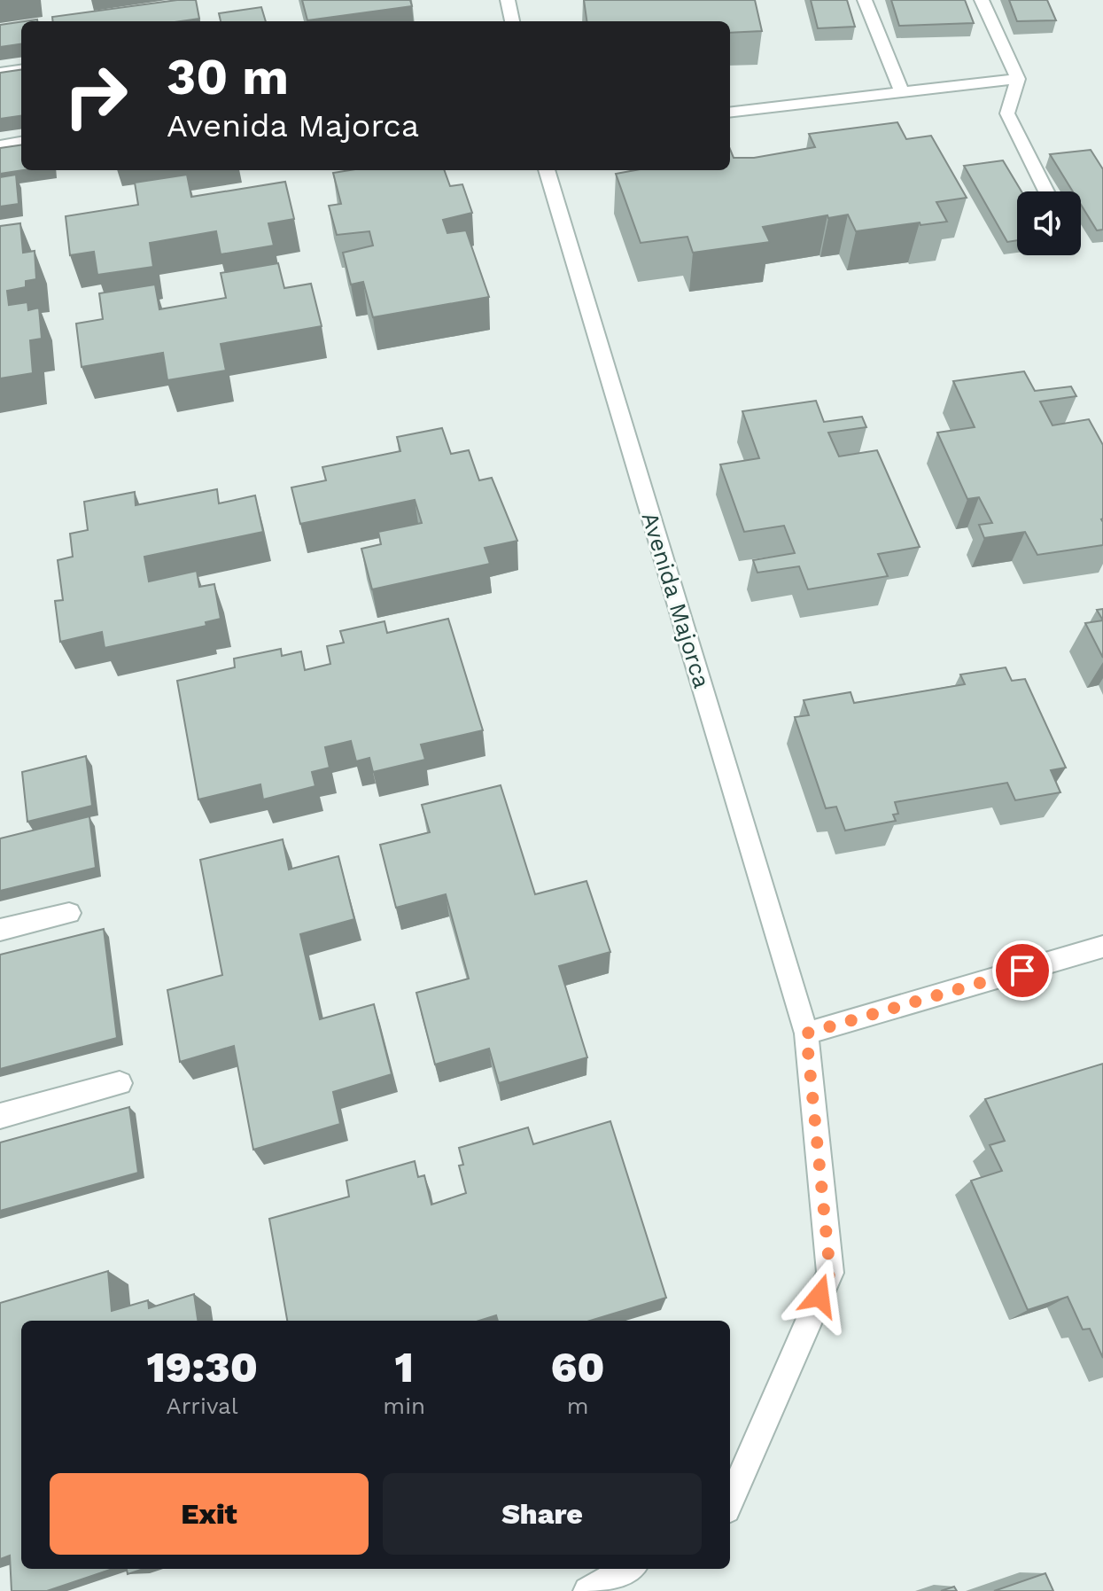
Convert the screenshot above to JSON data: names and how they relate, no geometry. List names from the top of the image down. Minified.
{"streets":{"street":["Avenida Majorca"]},"page":{"turn":["30 m","Avenida Majorca"],"eta":["19:30","Arrival","1","min","60","m"],"buttons":["Exit","Share"]}}
